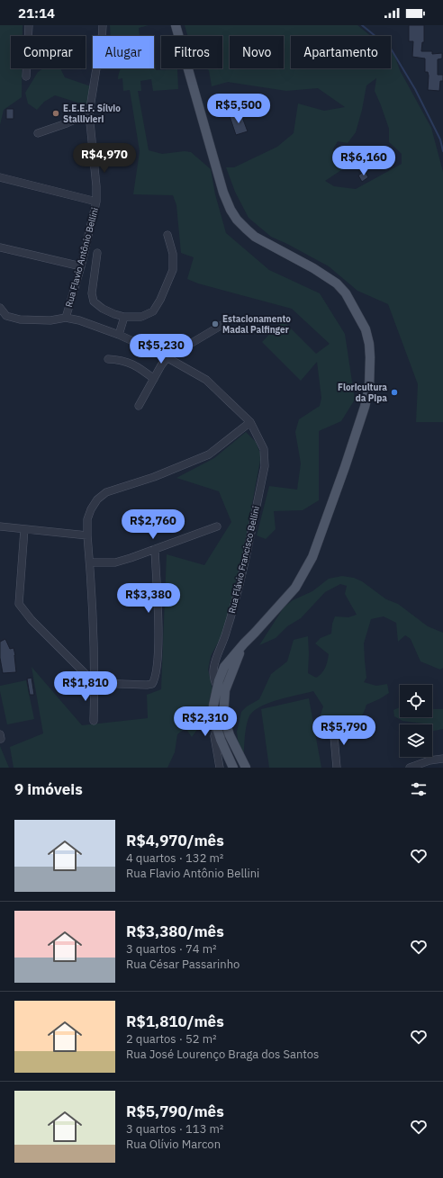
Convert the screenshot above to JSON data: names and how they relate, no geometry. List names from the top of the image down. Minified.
{"streets":{"street":["Rua Flavio Antônio Bellini","Rua Flávio Francisco Bellini"]},"places":["E.E.E.F. Sílvio Stallivieri","Estacionamento Madal Palfinger","Floricultura da Pipa"],"page":{"status":"21:14","chip":["Comprar","Alugar","Filtros","Novo","Apartamento"],"price":["R$5,500","R$4,970","R$6,160","R$5,230","R$2,760","R$3,380","R$1,810","R$2,310","R$5,790"],"heading":"9 imóveis","list":[{"name":"R$4,970/mês","note":"4 quartos · 132 m² · Rua Flavio Antônio Bellini"},{"name":"R$3,380/mês","note":"3 quartos · 74 m² · Rua César Passarinho"},{"name":"R$1,810/mês","note":"2 quartos · 52 m² · Rua José Lourenço Braga dos Santos"},{"name":"R$5,790/mês","note":"3 quartos · 113 m² · Rua Olívio Marcon"}]}}
